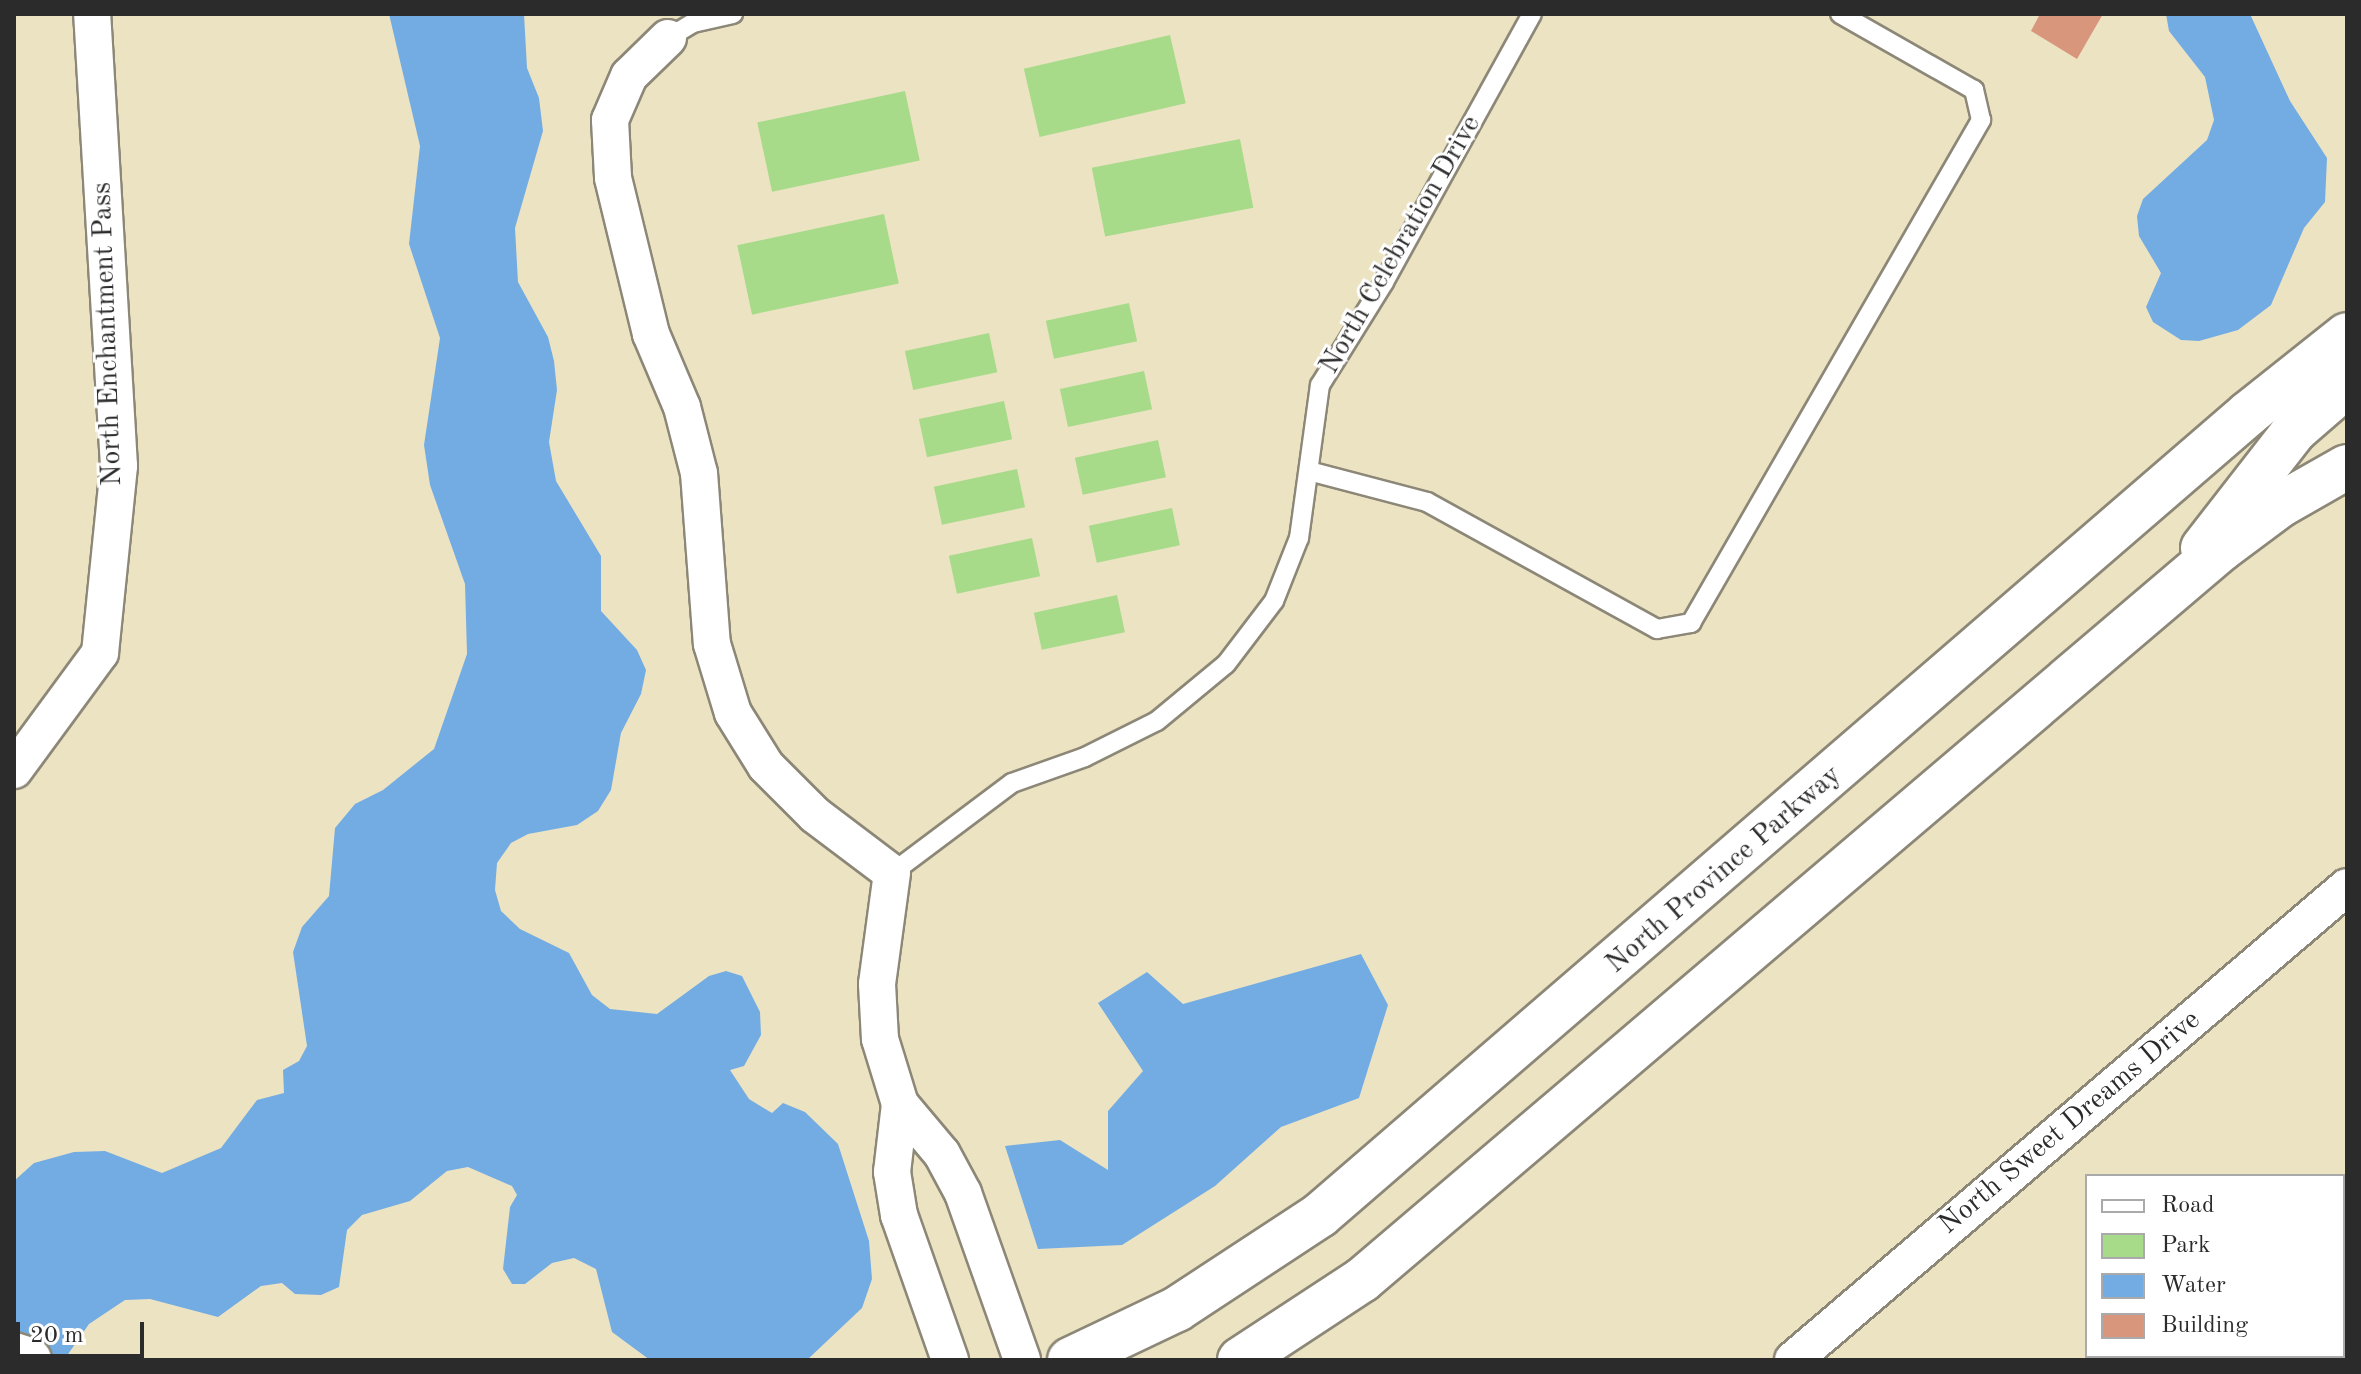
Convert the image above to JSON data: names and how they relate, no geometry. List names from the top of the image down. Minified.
{"streets":{"street":["North Enchantment Pass","North Province Parkway","North Sweet Dreams Drive"],"lane":["North Celebration Drive"]},"legend":["Road","Park","Water","Building"],"scale_bar":"20 m"}
